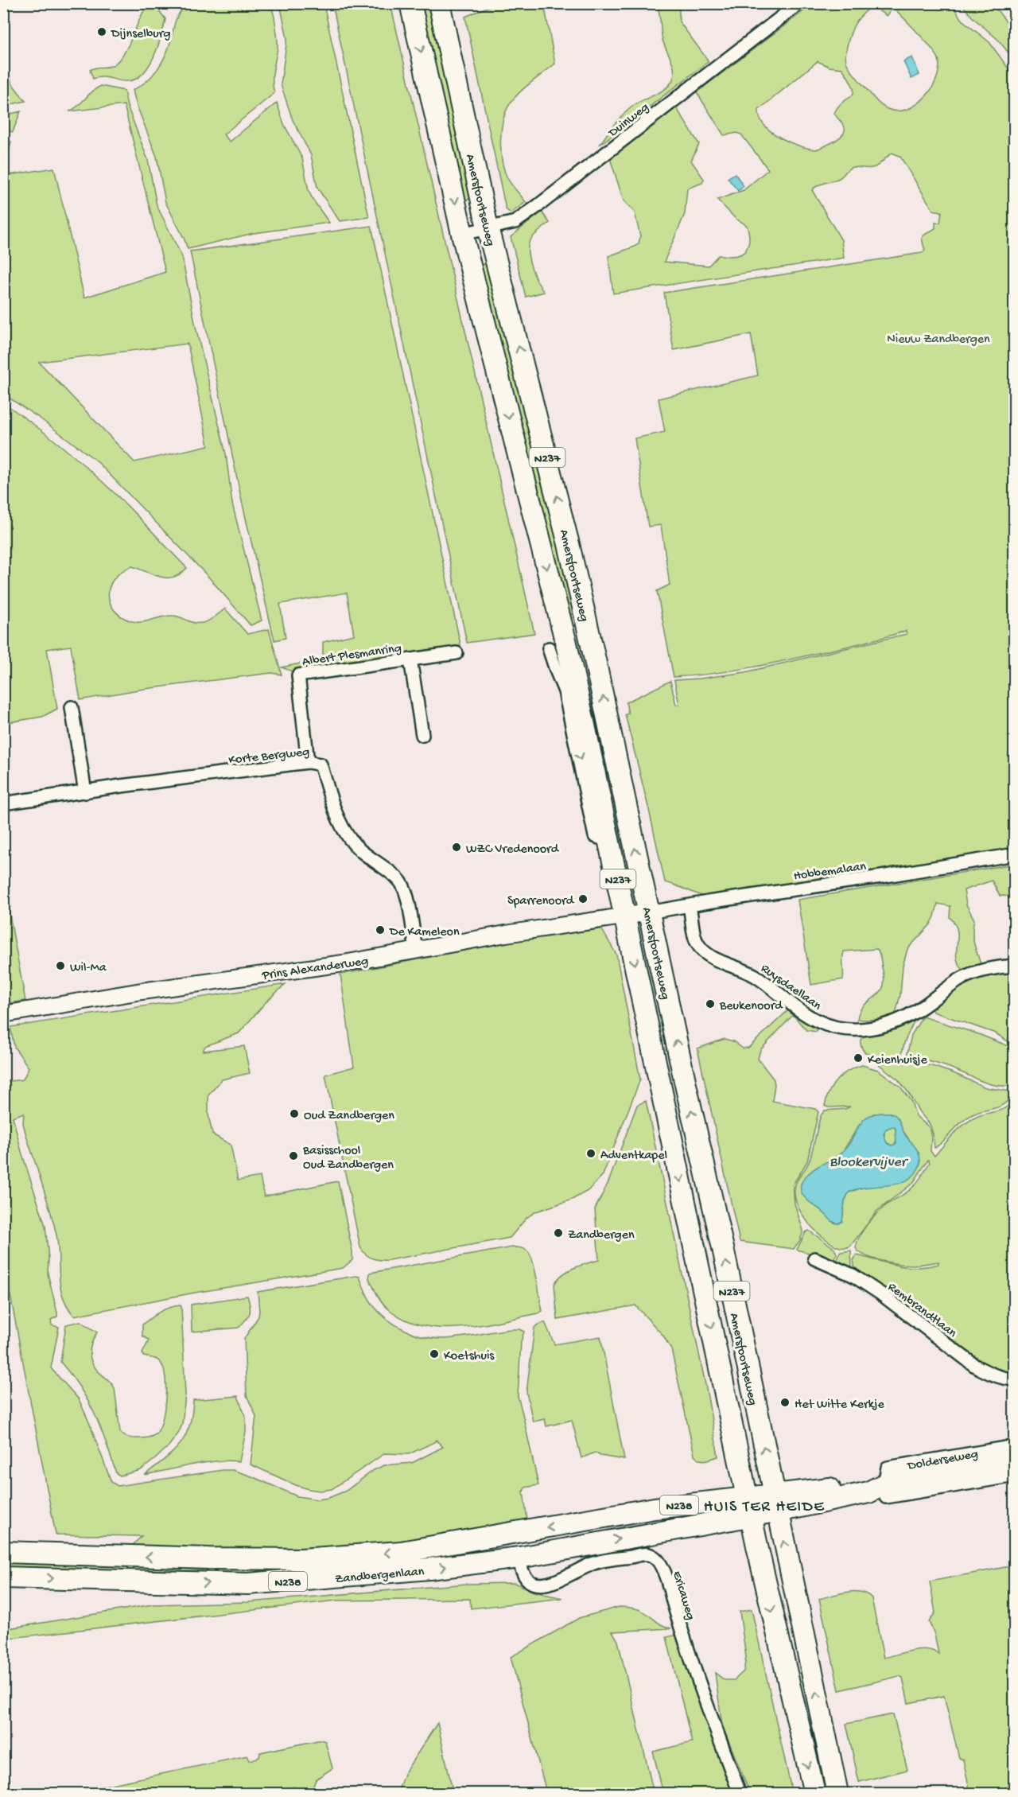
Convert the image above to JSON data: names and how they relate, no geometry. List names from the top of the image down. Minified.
{"streets":{"main road":["Amersfoortseweg","N237","Dolderseweg","N238","Zandbergenlaan"],"street":["Duinweg","Albert Plesmanring","Korte Bergweg","Hobbemalaan","Prins Alexanderweg","Ruysdaellaan","Rembrandtlaan","Ericaweg"]},"crossings":[["Duinweg","Amersfoortseweg"],["Amersfoortseweg","Hobbemalaan"],["Amersfoortseweg","Prins Alexanderweg"],["Amersfoortseweg","Dolderseweg"],["Amersfoortseweg","N238"],["Amersfoortseweg","Zandbergenlaan"],["Albert Plesmanring","Korte Bergweg"],["Korte Bergweg","Prins Alexanderweg"],["Hobbemalaan","Prins Alexanderweg"],["Hobbemalaan","Ruysdaellaan"],["Dolderseweg","N238"],["N238","Zandbergenlaan"],["Zandbergenlaan","Ericaweg"]],"districts":["HUIS TER HEIDE"],"water":["Blookervijver"],"parks":["Nieuw Zandbergen"],"places":["Dijnselburg","WZC Vredenoord","Sparrenoord","De Kameleon","Wil-Ma","Beukenoord","Keienhuisje","Oud Zandbergen","Adventkapel","Basisschool Oud Zandbergen","Zandbergen","Koetshuis","Het Witte Kerkje"]}
